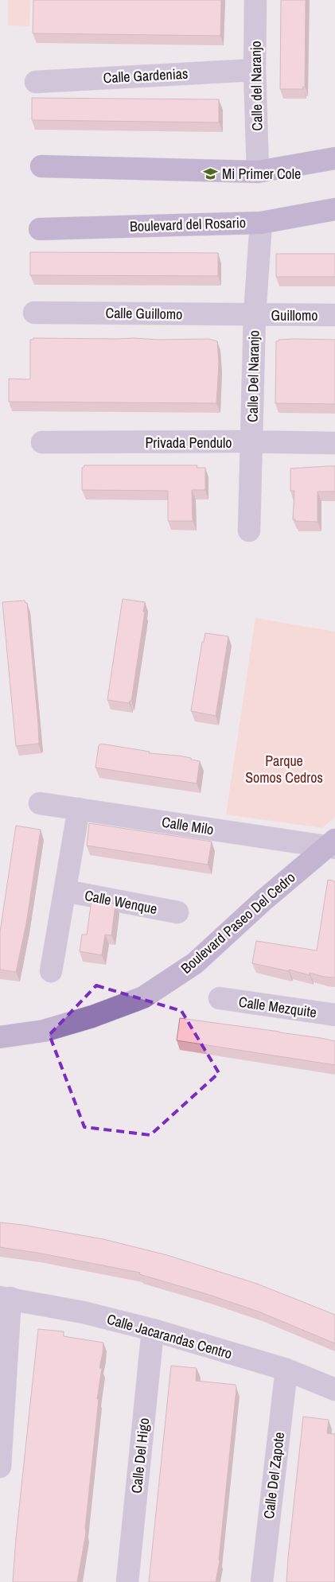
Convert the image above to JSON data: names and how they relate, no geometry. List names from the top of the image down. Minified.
{"streets":{"street":["Calle Gardenias","Calle del Naranjo","Boulevard del Rosario","Calle Guillomo","Guillomo","Calle Del Naranjo","Privada Pendulo","Calle Milo","Calle Wenque","Boulevard Paseo Del Cedro","Calle Mezquite","Calle Jacarandas Centro","Calle Del Higo","Calle Del Zapote"]},"crossings":[["Calle Gardenias","Calle del Naranjo"],["Boulevard del Rosario","Calle Del Naranjo"],["Calle Guillomo","Guillomo"],["Calle Guillomo","Calle Del Naranjo"],["Guillomo","Calle Del Naranjo"],["Calle Del Naranjo","Privada Pendulo"],["Calle Milo","Calle Wenque"],["Calle Milo","Boulevard Paseo Del Cedro"],["Calle Jacarandas Centro","Calle Del Higo"],["Calle Jacarandas Centro","Calle Del Zapote"]],"parks":["Parque Somos Cedros"],"places":{"school or university":["Mi Primer Cole"]}}
